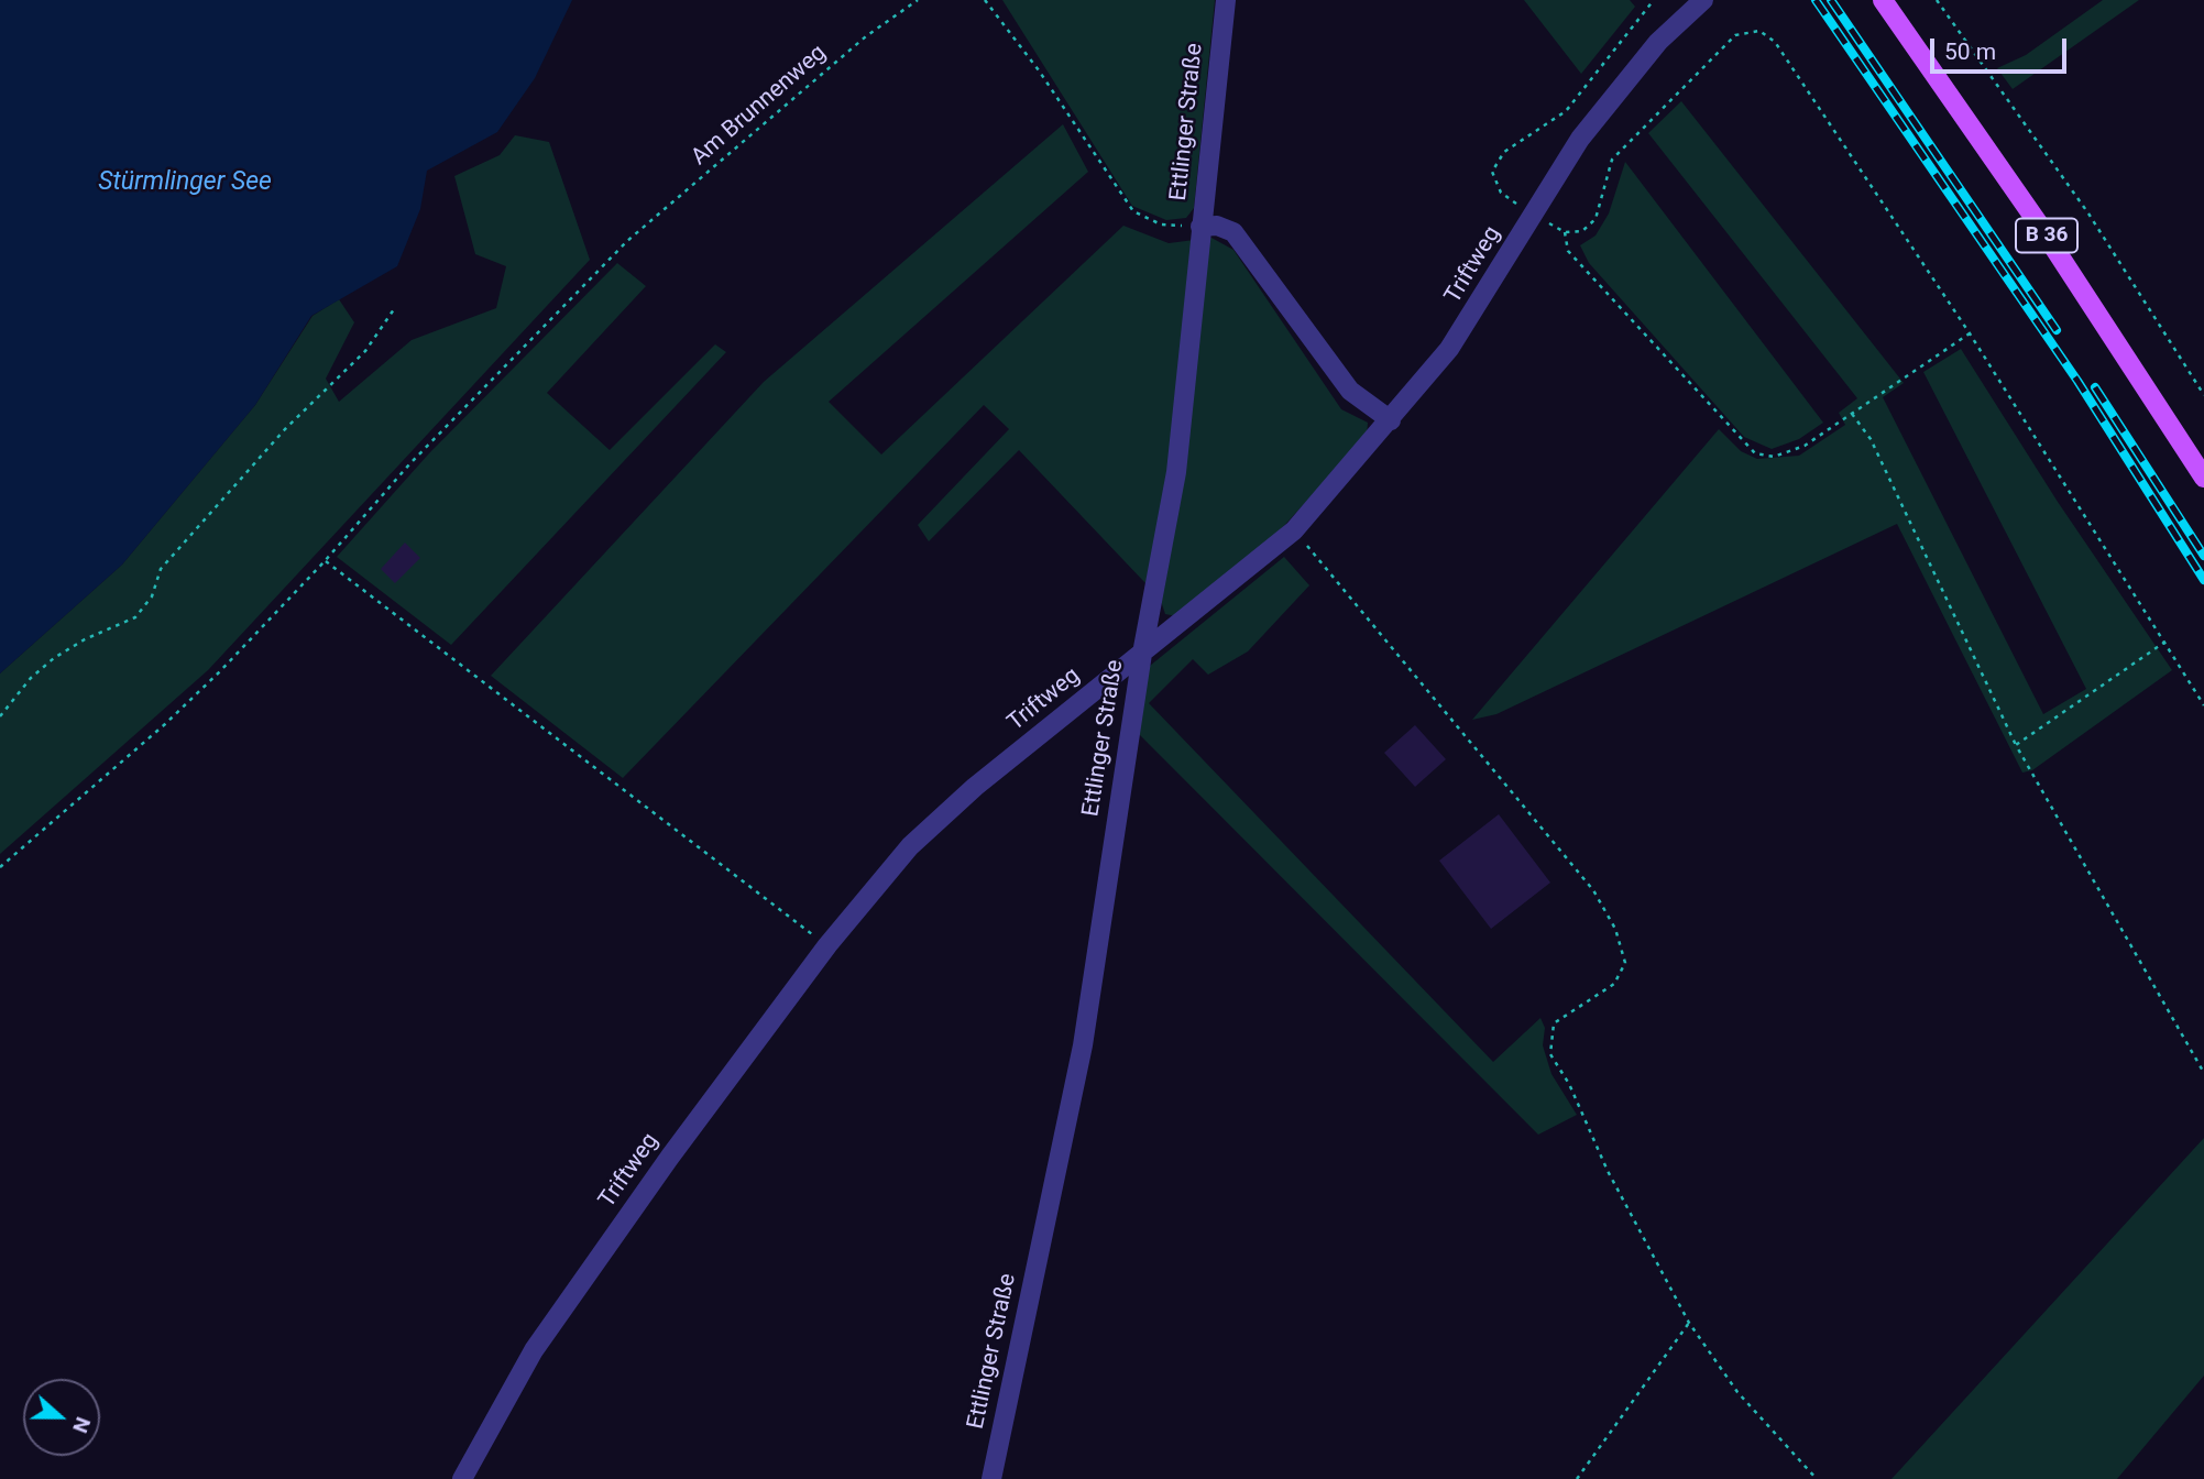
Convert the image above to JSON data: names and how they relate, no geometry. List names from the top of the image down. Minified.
{"streets":{"main road":["B 36"],"street":["Ettlinger Straße","Triftweg"],"path":["Am Brunnenweg"]},"crossings":[["Ettlinger Straße","Triftweg"]],"water":["Stürmlinger See"],"scale_bar":"50 m","north":"right"}
